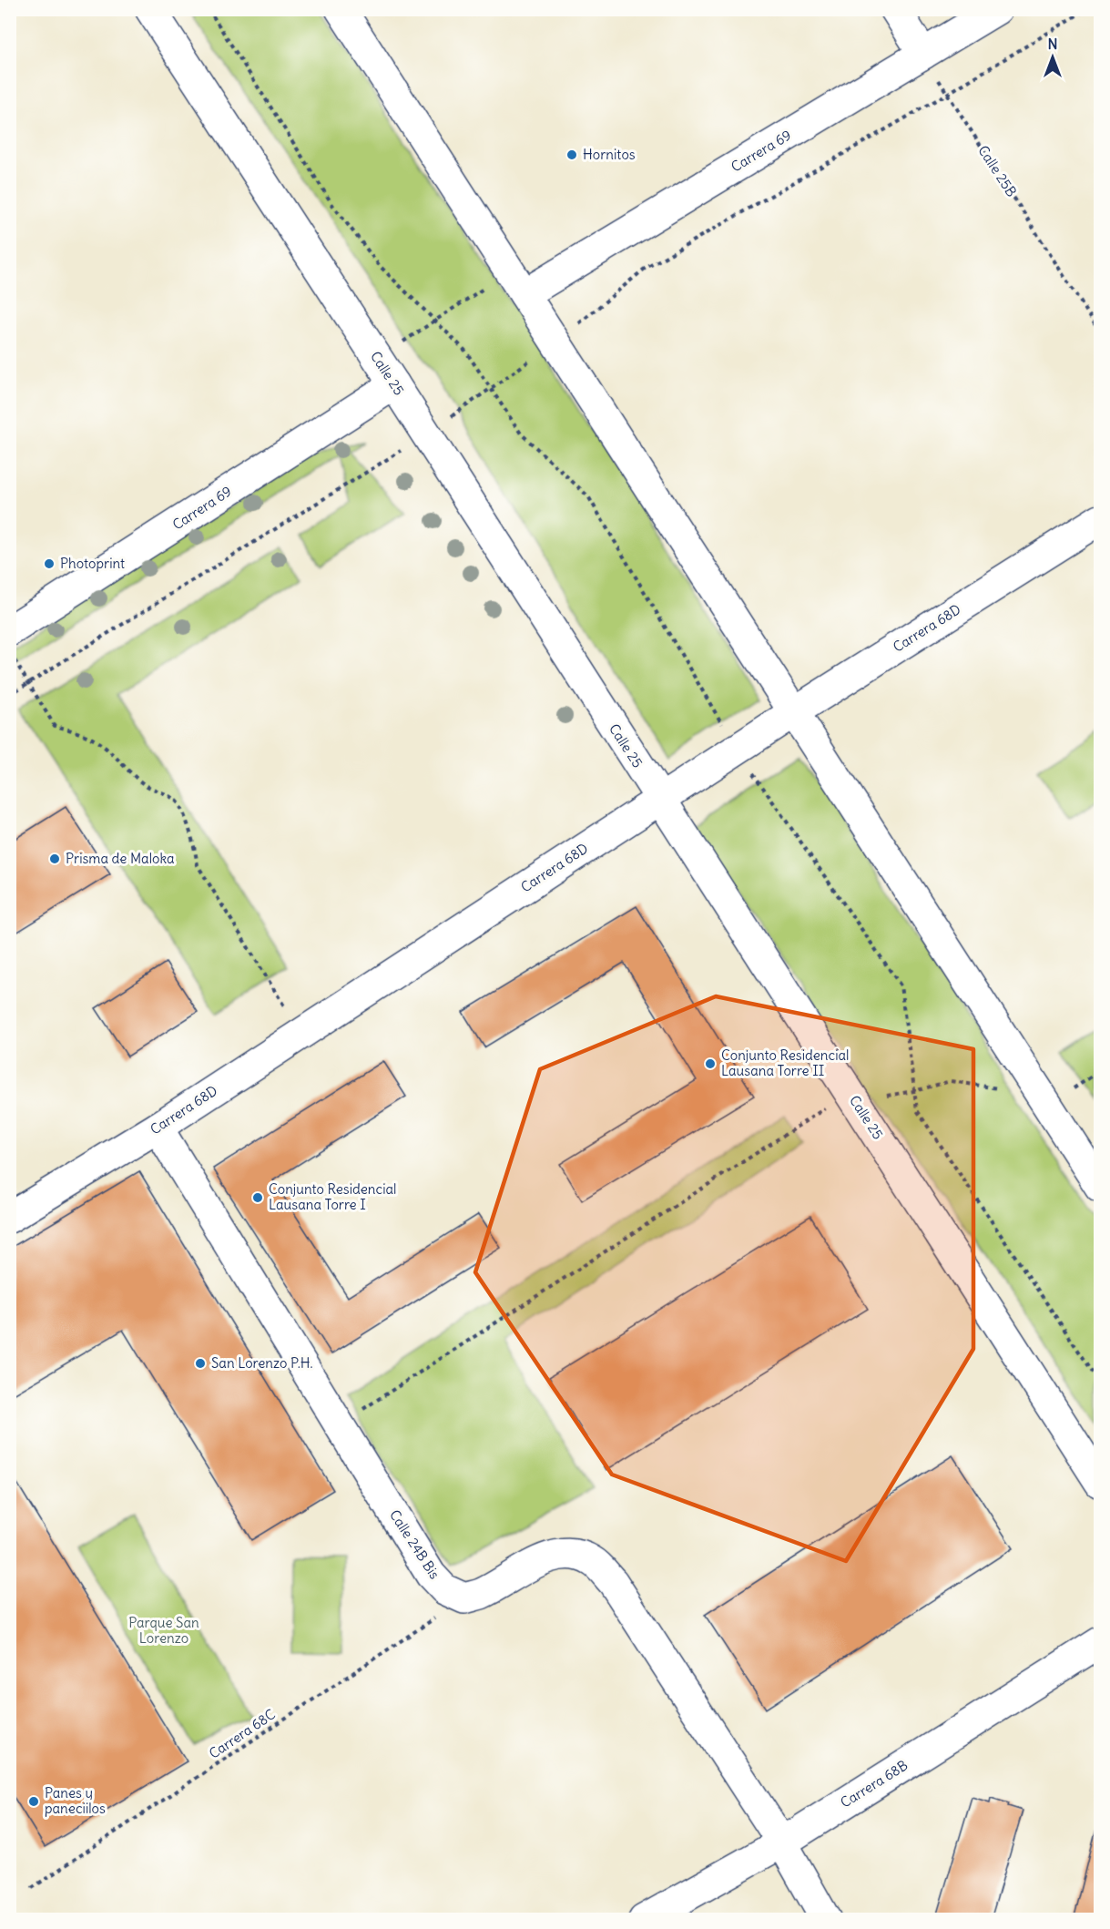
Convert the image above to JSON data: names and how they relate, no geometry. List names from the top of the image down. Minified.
{"streets":{"street":["Carrera 69","Calle 25","Carrera 68D","Calle 24B Bis","Carrera 68B"],"path":["Calle 25B","Carrera 68C"]},"crossings":[["Carrera 69","Calle 25B"],["Carrera 69","Calle 25"],["Calle 25","Carrera 68D"],["Carrera 68D","Calle 24B Bis"],["Calle 24B Bis","Carrera 68C"]],"parks":["Parque San Lorenzo"],"places":["Hornitos","Photoprint","Prisma de Maloka","Conjunto Residencial Lausana Torre II","Conjunto Residencial Lausana Torre I","San Lorenzo P.H.","Panes y paneciilos"],"north":"top"}
